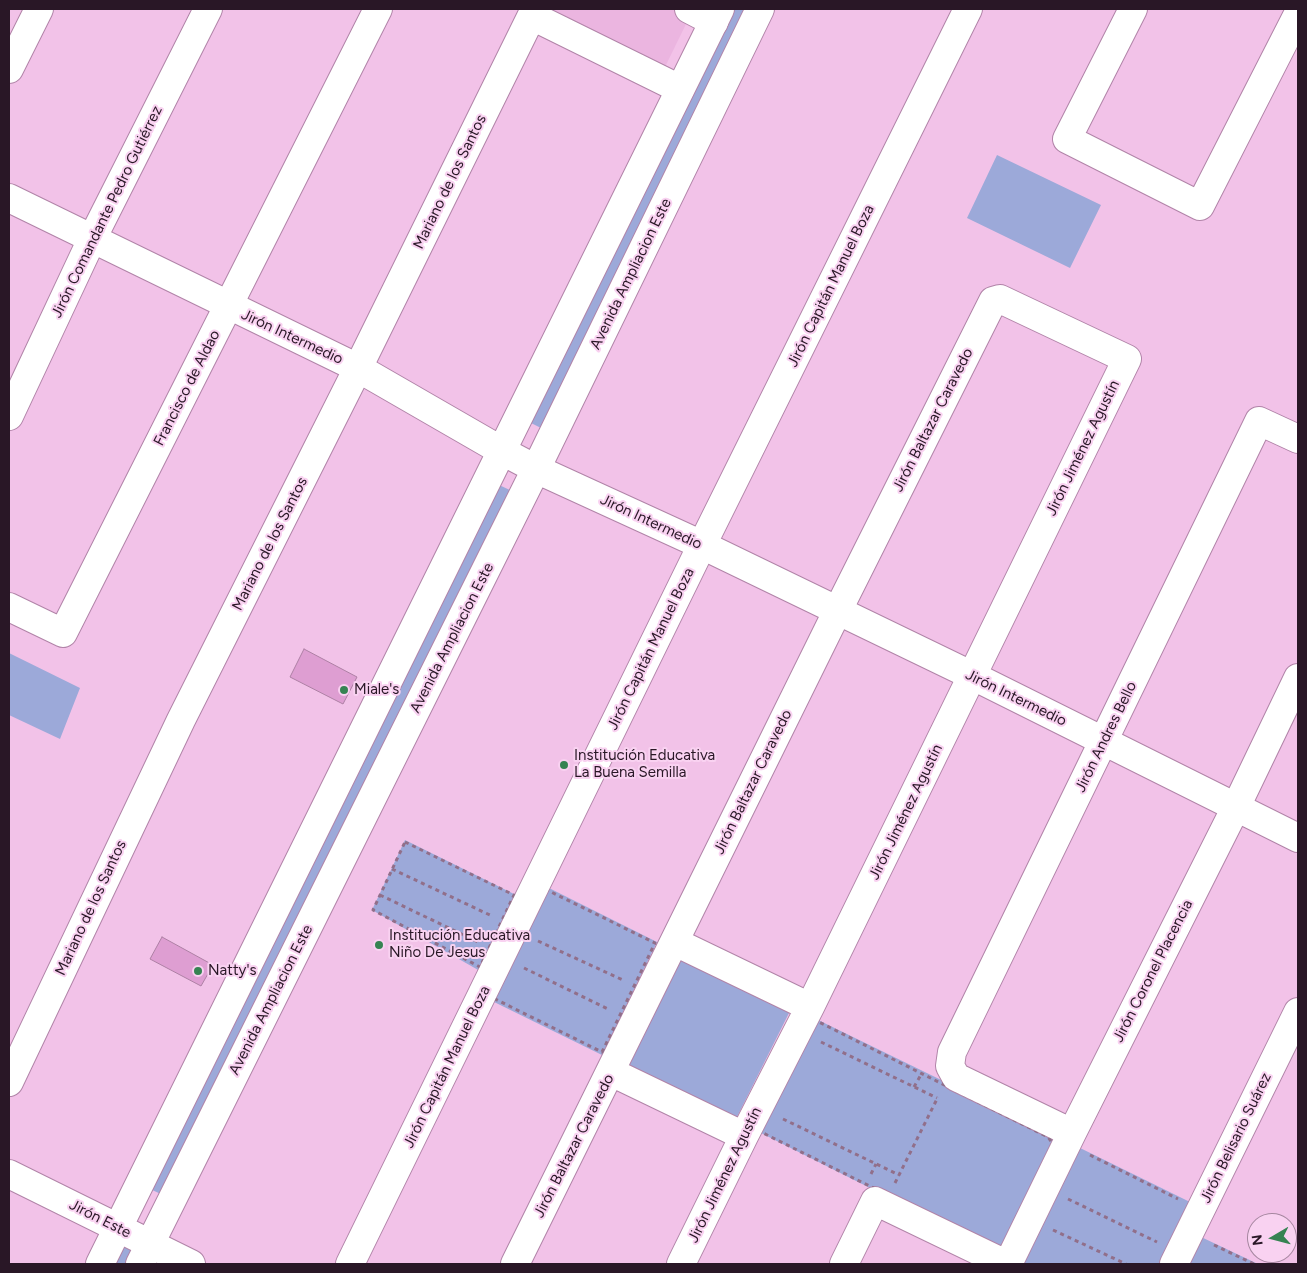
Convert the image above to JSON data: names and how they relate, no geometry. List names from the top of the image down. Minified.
{"streets":{"street":["Mariano de los Santos","Jirón Comandante Pedro Gutiérrez","Avenida Ampliacion Este","Jirón Capitán Manuel Boza","Jirón Intermedio","Francisco de Aldao","Jirón Baltazar Caravedo","Jirón Jiménez Agustín","Jirón Andres Bello","Jirón Coronel Placencia","Jirón Belisario Suárez","Jirón Este"]},"crossings":[["Mariano de los Santos","Jirón Intermedio"],["Jirón Comandante Pedro Gutiérrez","Jirón Intermedio"],["Avenida Ampliacion Este","Jirón Intermedio"],["Avenida Ampliacion Este","Jirón Este"],["Jirón Capitán Manuel Boza","Jirón Intermedio"],["Jirón Intermedio","Francisco de Aldao"],["Jirón Intermedio","Jirón Baltazar Caravedo"],["Jirón Intermedio","Jirón Jiménez Agustín"],["Jirón Intermedio","Jirón Andres Bello"],["Jirón Intermedio","Jirón Coronel Placencia"],["Jirón Baltazar Caravedo","Jirón Jiménez Agustín"],["Jirón Andres Bello","Jirón Coronel Placencia"]],"places":["Miale's","Institución Educativa La Buena Semilla","Institución Educativa Niño De Jesus","Natty's"],"north":"left"}
